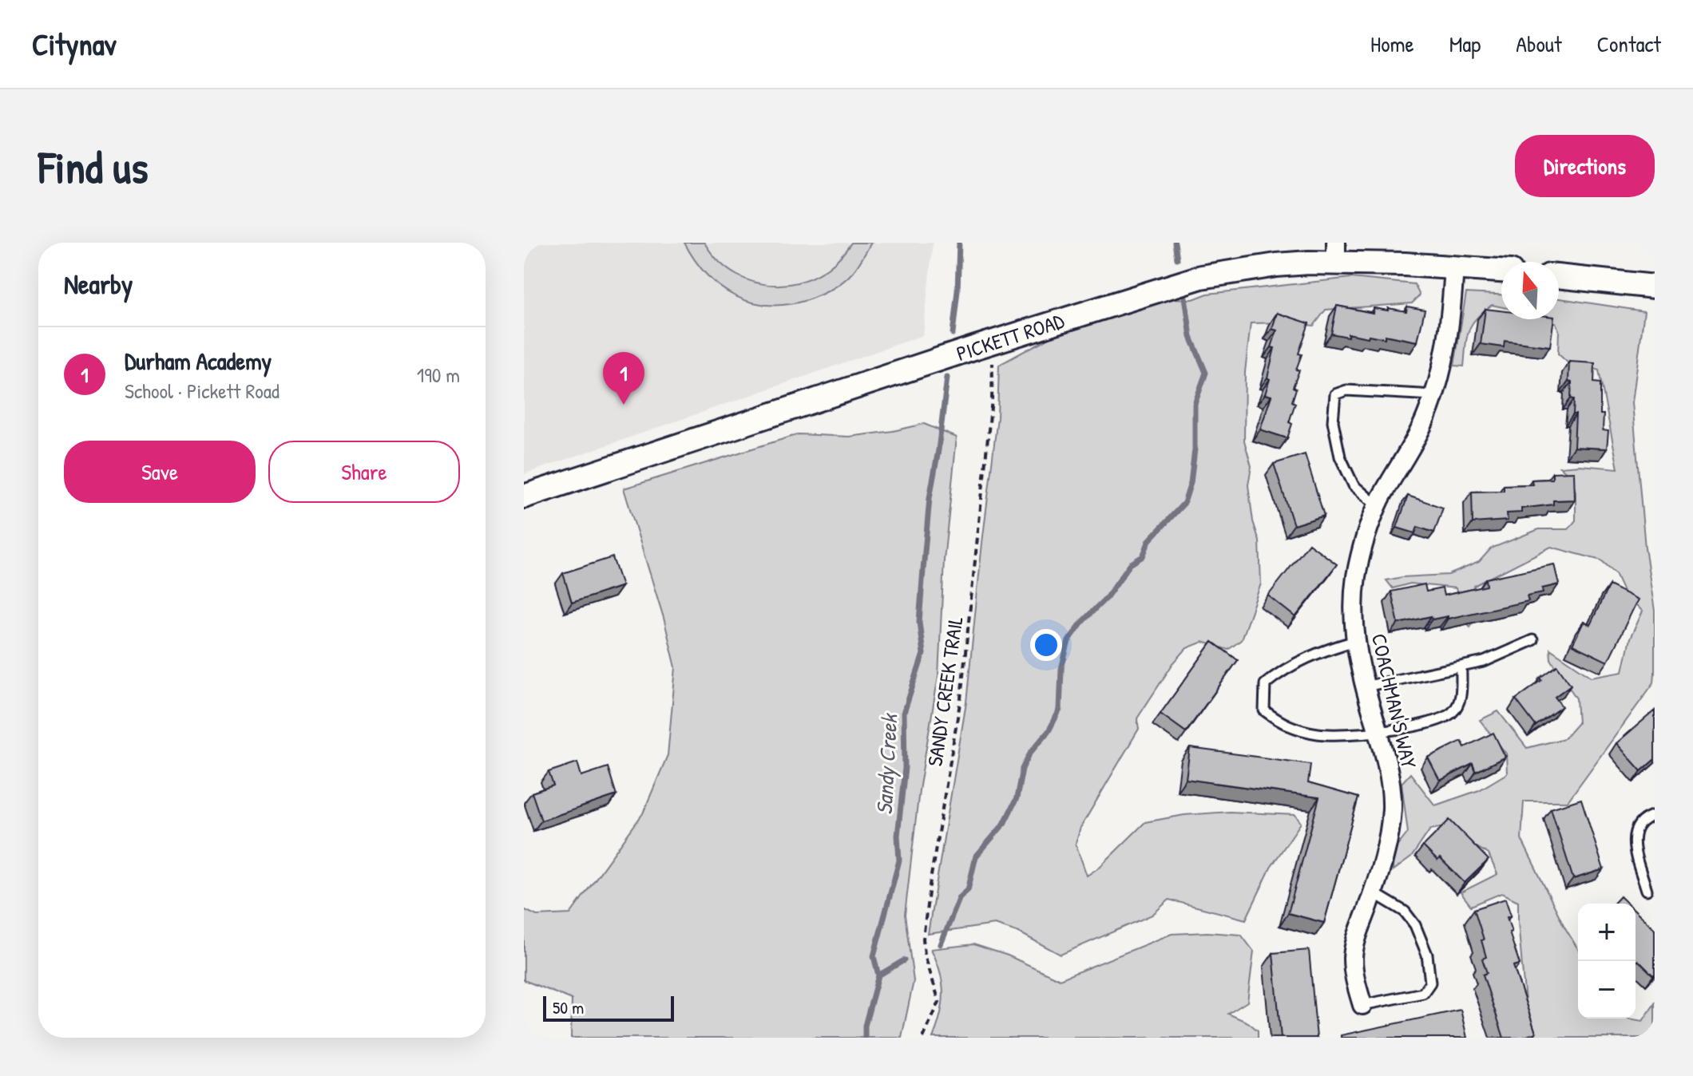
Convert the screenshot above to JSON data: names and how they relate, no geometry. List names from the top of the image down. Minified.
{"streets":{"street":["PICKETT ROAD","COACHMAN'S WAY"],"path":["SANDY CREEK TRAIL"]},"crossings":[["PICKETT ROAD","SANDY CREEK TRAIL"],["PICKETT ROAD","COACHMAN'S WAY"]],"water":["Sandy Creek"],"scale_bar":"50 m","north":"top","page":{"header":"Citynav","nav":["Home","Map","About","Contact"],"buttons":["Directions",["Save","Share"]],"title":"Find us","heading":"Nearby","list":[{"mark":"1","name":"Durham Academy","note":"School · Pickett Road","value":"190 m"}],"pins":"1","map_buttons":["+","−"],"scale":"50 m"}}
